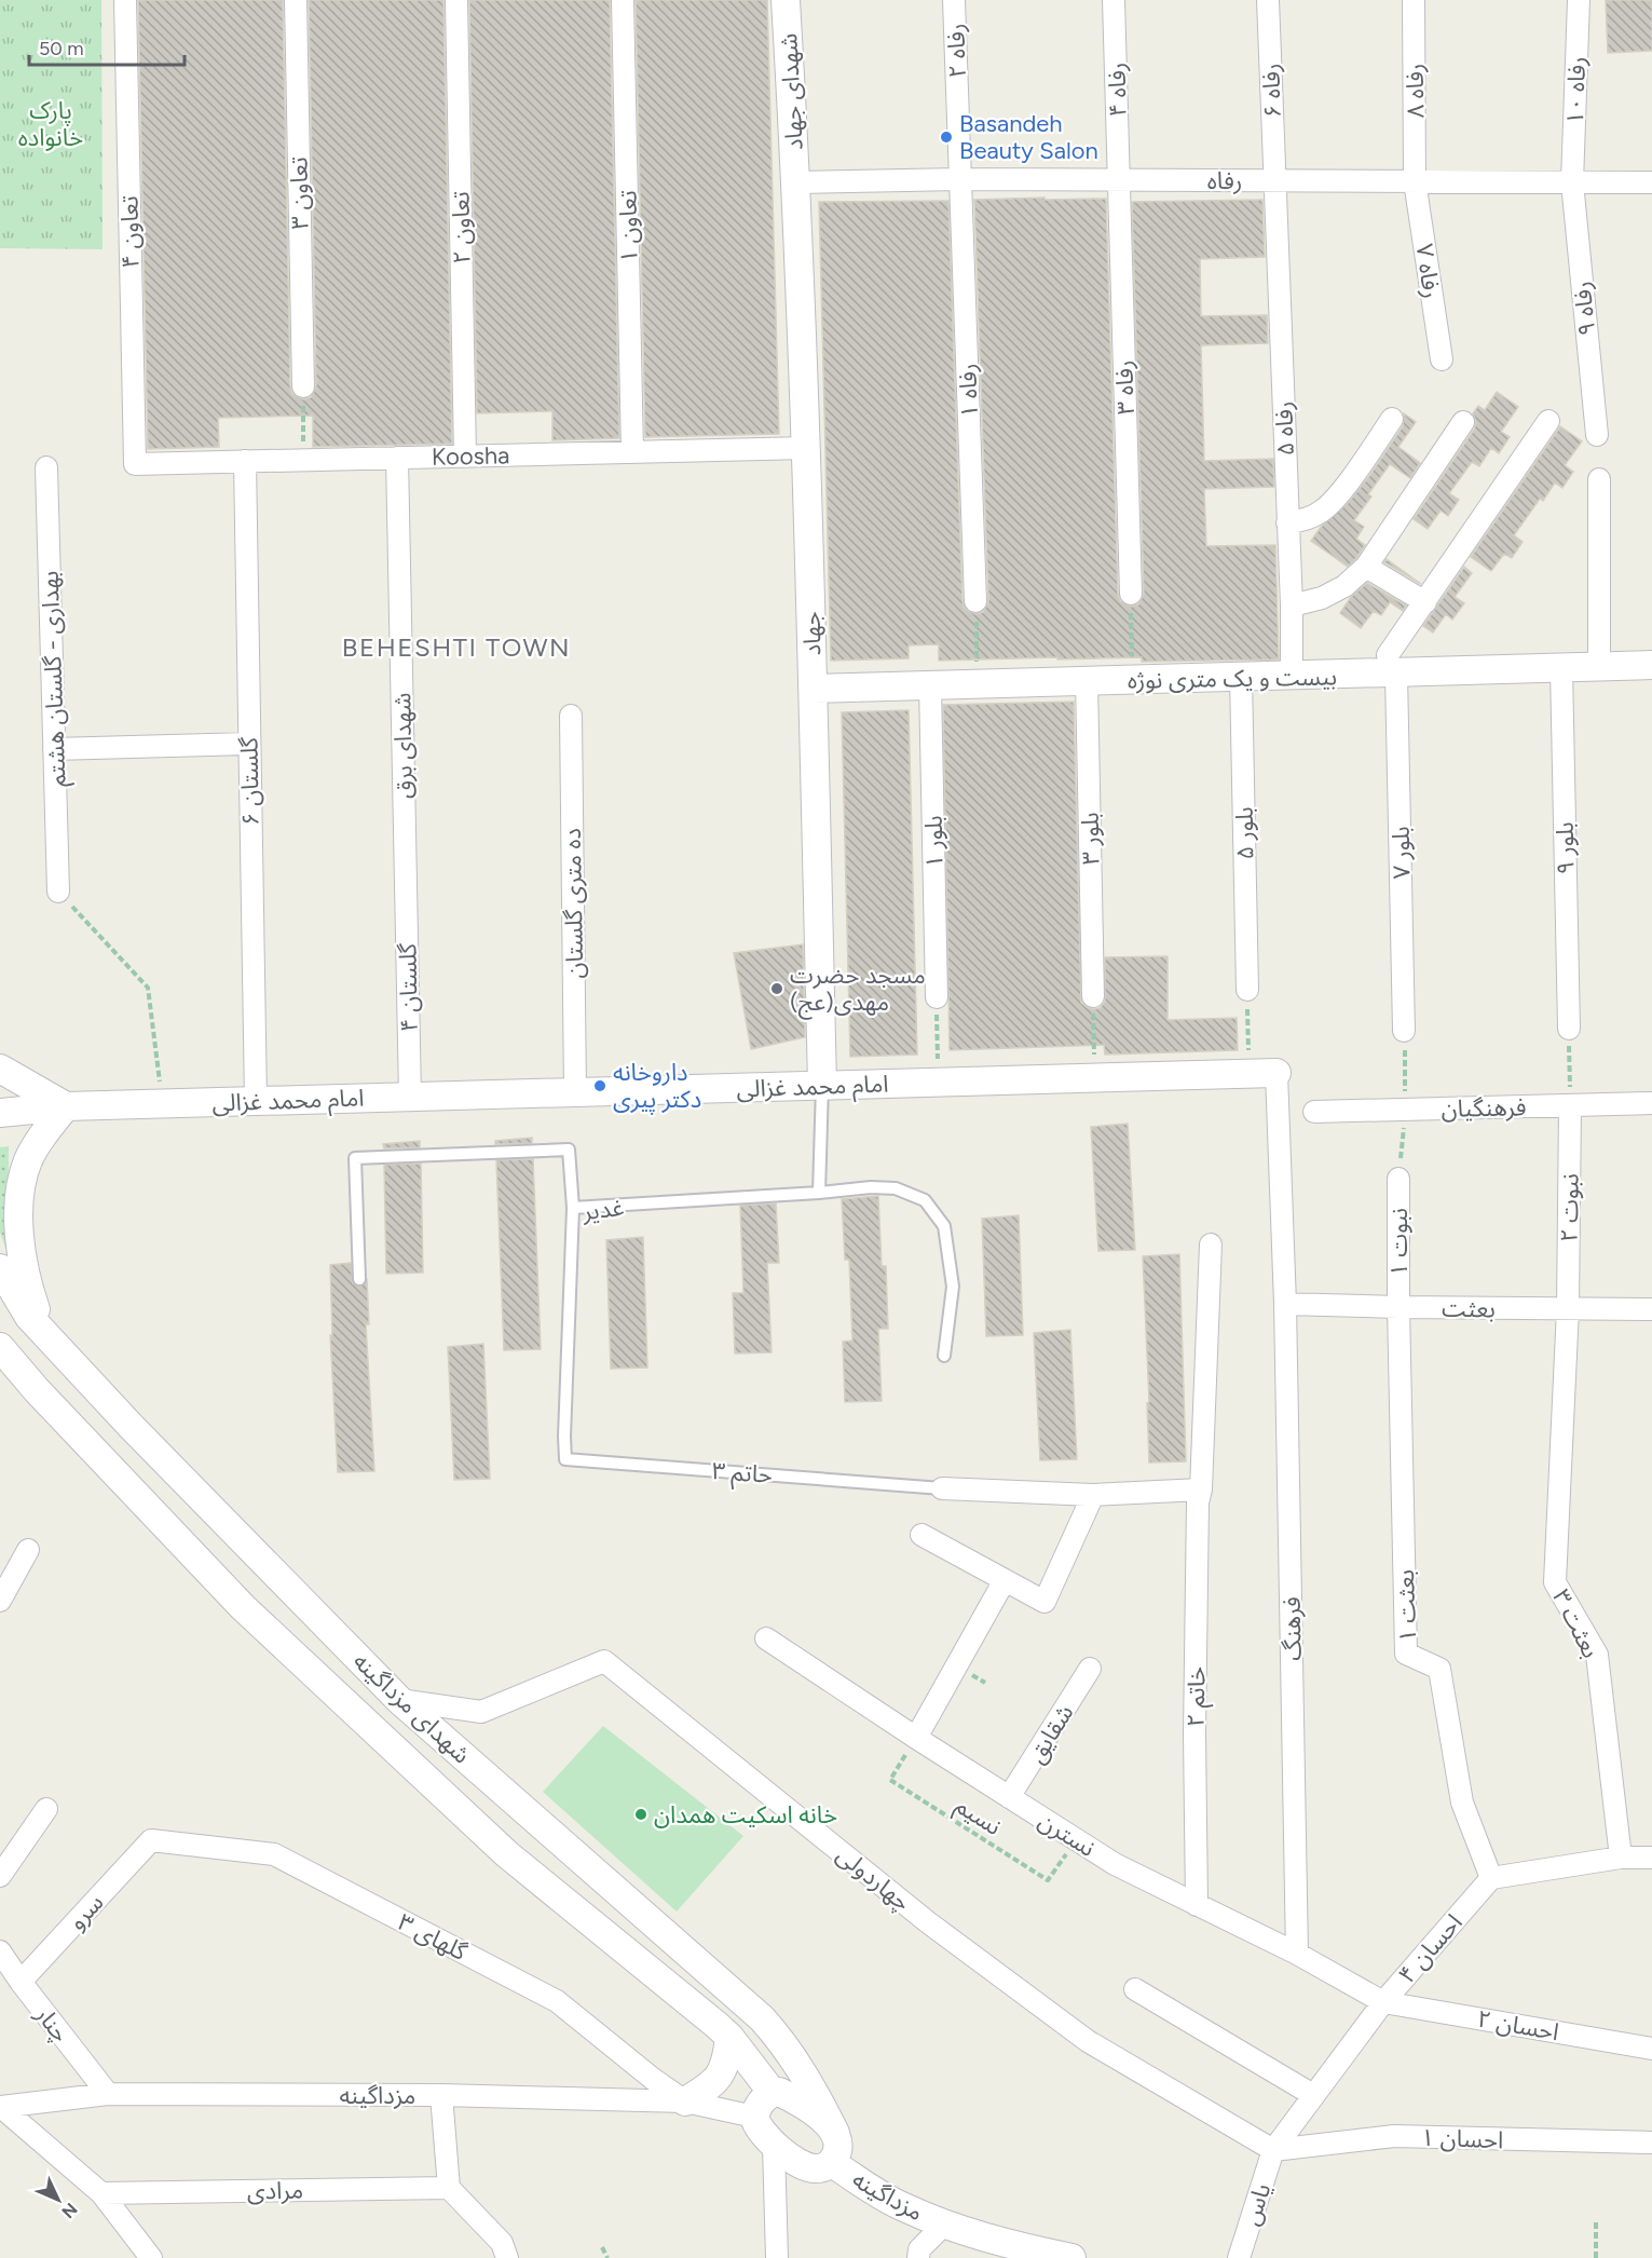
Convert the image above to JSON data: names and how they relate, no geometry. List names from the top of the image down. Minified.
{"streets":{"street":["رفاه ۲","رفاه ۴","رفاه ۶","رفاه ۸","رفاه ۱۰","شهدای جهاد","رفاه","تعاون ۳","تعاون ۱","تعاون ۲","تعاون ۴","رفاه ۷","رفاه ۹","رفاه ۳","رفاه ۱","رفاه ۵","Koosha","جهاد","بیست و یک متری نوژه","بهداری - گلستان هشتم","شهدای برق","گلستان ۶","بلور ۵","بلور ۳","بلور ۱","بلور ۹","بلور ۷","ده متری گلستان","گلستان ۴","امام محمد غزالی","فرهنگیان","نبوت ۲","نبوت ۱","بعثت","بعثت ۱","بعثت ۳","فرهنگ","خاتم ۲","شهدای مزداگینه","شقایق","نسترن","چهاردولی","سرو","گلهای ۳","احسان ۴","چنار","احسان ۲","مزداگینه","احسان ۱","مرادی","یاس"],"lane":["غدیر","حاتم ۳"],"path":["نسیم"]},"crossings":[["رفاه ۲","رفاه"],["رفاه ۲","رفاه ۱"],["رفاه ۴","رفاه"],["رفاه ۴","رفاه ۳"],["رفاه ۶","رفاه"],["رفاه ۶","رفاه ۵"],["رفاه ۸","رفاه"],["رفاه ۸","رفاه ۷"],["رفاه ۱۰","رفاه"],["رفاه ۱۰","رفاه ۹"],["شهدای جهاد","رفاه"],["شهدای جهاد","جهاد"],["رفاه","رفاه ۷"],["رفاه","رفاه ۹"],["رفاه","رفاه ۳"],["رفاه","رفاه ۱"],["رفاه","رفاه ۵"],["رفاه","جهاد"],["تعاون ۱","Koosha"],["تعاون ۲","Koosha"],["تعاون ۴","Koosha"],["رفاه ۵","بیست و یک متری نوژه"],["Koosha","جهاد"],["Koosha","شهدای برق"],["Koosha","گلستان ۶"],["جهاد","بیست و یک متری نوژه"],["جهاد","امام محمد غزالی"],["بیست و یک متری نوژه","بلور ۵"],["بیست و یک متری نوژه","بلور ۳"],["بیست و یک متری نوژه","بلور ۱"],["بیست و یک متری نوژه","بلور ۹"],["بیست و یک متری نوژه","بلور ۷"],["شهدای برق","گلستان ۴"],["گلستان ۶","امام محمد غزالی"],["ده متری گلستان","امام محمد غزالی"],["گلستان ۴","امام محمد غزالی"],["امام محمد غزالی","بعثت"],["امام محمد غزالی","فرهنگ"],["فرهنگیان","نبوت ۲"],["نبوت ۲","بعثت"],["نبوت ۲","بعثت ۳"],["غدیر","حاتم ۳"],["نبوت ۱","بعثت"],["نبوت ۱","بعثت ۱"],["بعثت","بعثت ۱"],["بعثت","بعثت ۳"],["بعثت","فرهنگ"],["بعثت ۱","احسان ۴"],["فرهنگ","نسترن"],["خاتم ۲","نسترن"],["شهدای مزداگینه","چهاردولی"],["شقایق","نسترن"],["نسیم","نسترن"],["نسترن","احسان ۴"],["نسترن","احسان ۲"],["چهاردولی","احسان ۴"],["چهاردولی","احسان ۱"],["چهاردولی","یاس"],["سرو","گلهای ۳"],["سرو","چنار"],["گلهای ۳","مزداگینه"],["احسان ۴","احسان ۲"],["احسان ۴","احسان ۱"],["احسان ۴","یاس"],["چنار","مزداگینه"],["احسان ۱","یاس"]],"districts":["BEHESHTI TOWN"],"parks":["پارک خانواده"],"places":["Basandeh Beauty Salon","مسجد حضرت مهدی(عج)","داروخانه دکتر پیری","خانه اسكيت همدان"],"scale_bar":"50 m","north":"bottom right"}
